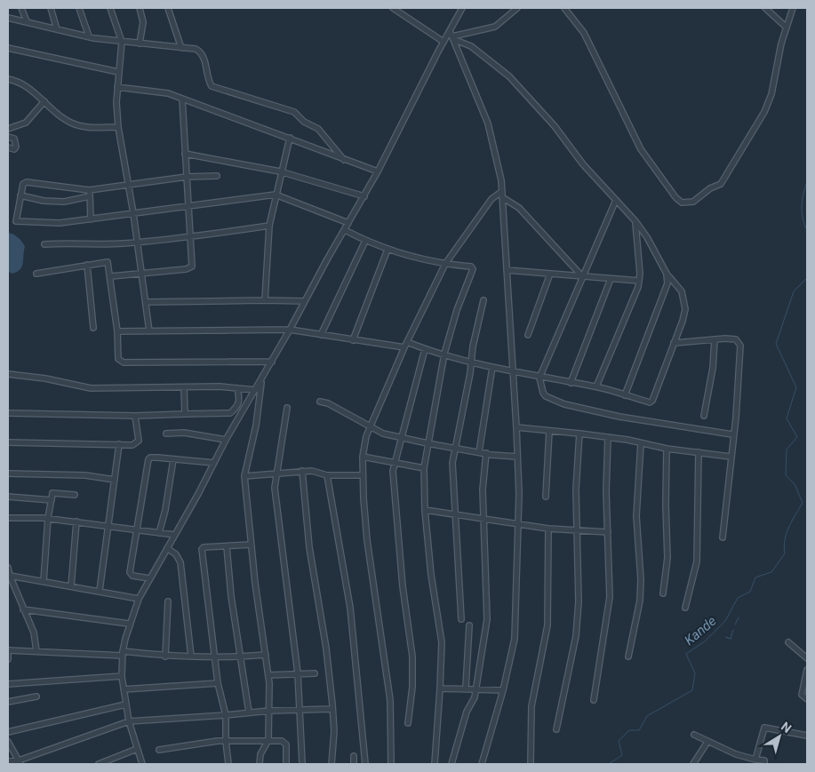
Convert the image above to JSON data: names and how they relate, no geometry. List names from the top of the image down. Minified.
{"water":["Kande"],"north":"top right"}
